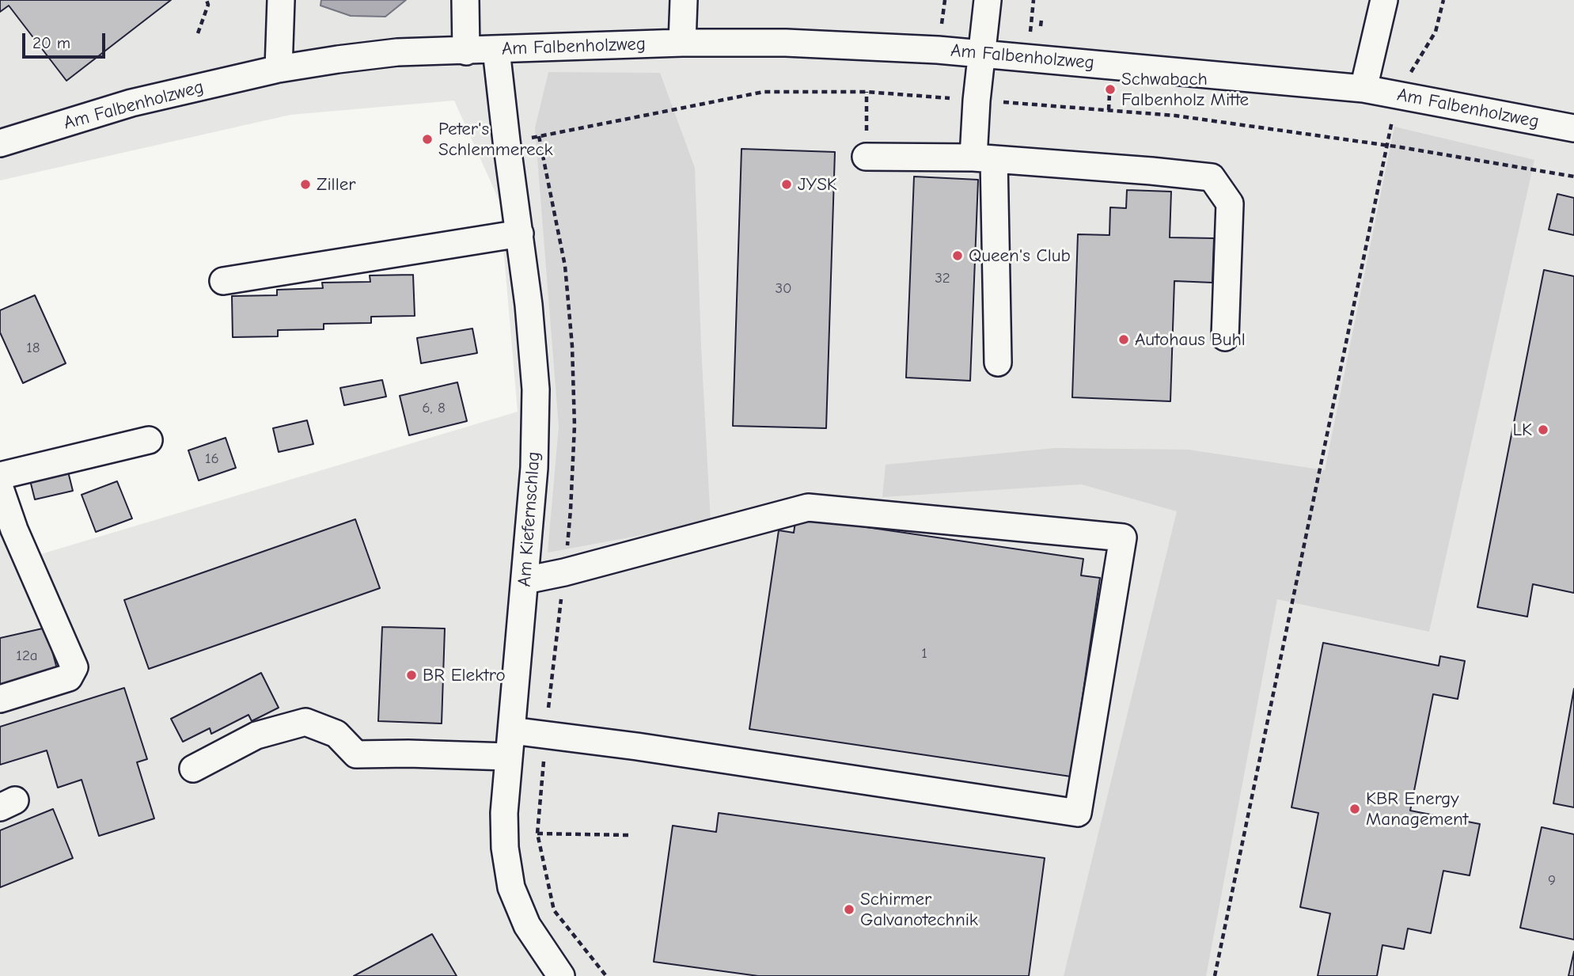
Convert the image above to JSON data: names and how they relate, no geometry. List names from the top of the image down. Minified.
{"streets":{"street":["Am Falbenholzweg","Am Kiefernschlag"]},"crossings":[["Am Falbenholzweg","Am Kiefernschlag"]],"places":["Schwabach Falbenholz Mitte","Peter's Schlemmereck","Ziller","JYSK","Queen's Club","Autohaus Buhl","LK","BR Elektro","KBR Energy Management","Schirmer Galvanotechnik"],"house_numbers":["32","30","18","6, 8","16","1","12a","9"],"scale_bar":"20 m"}
